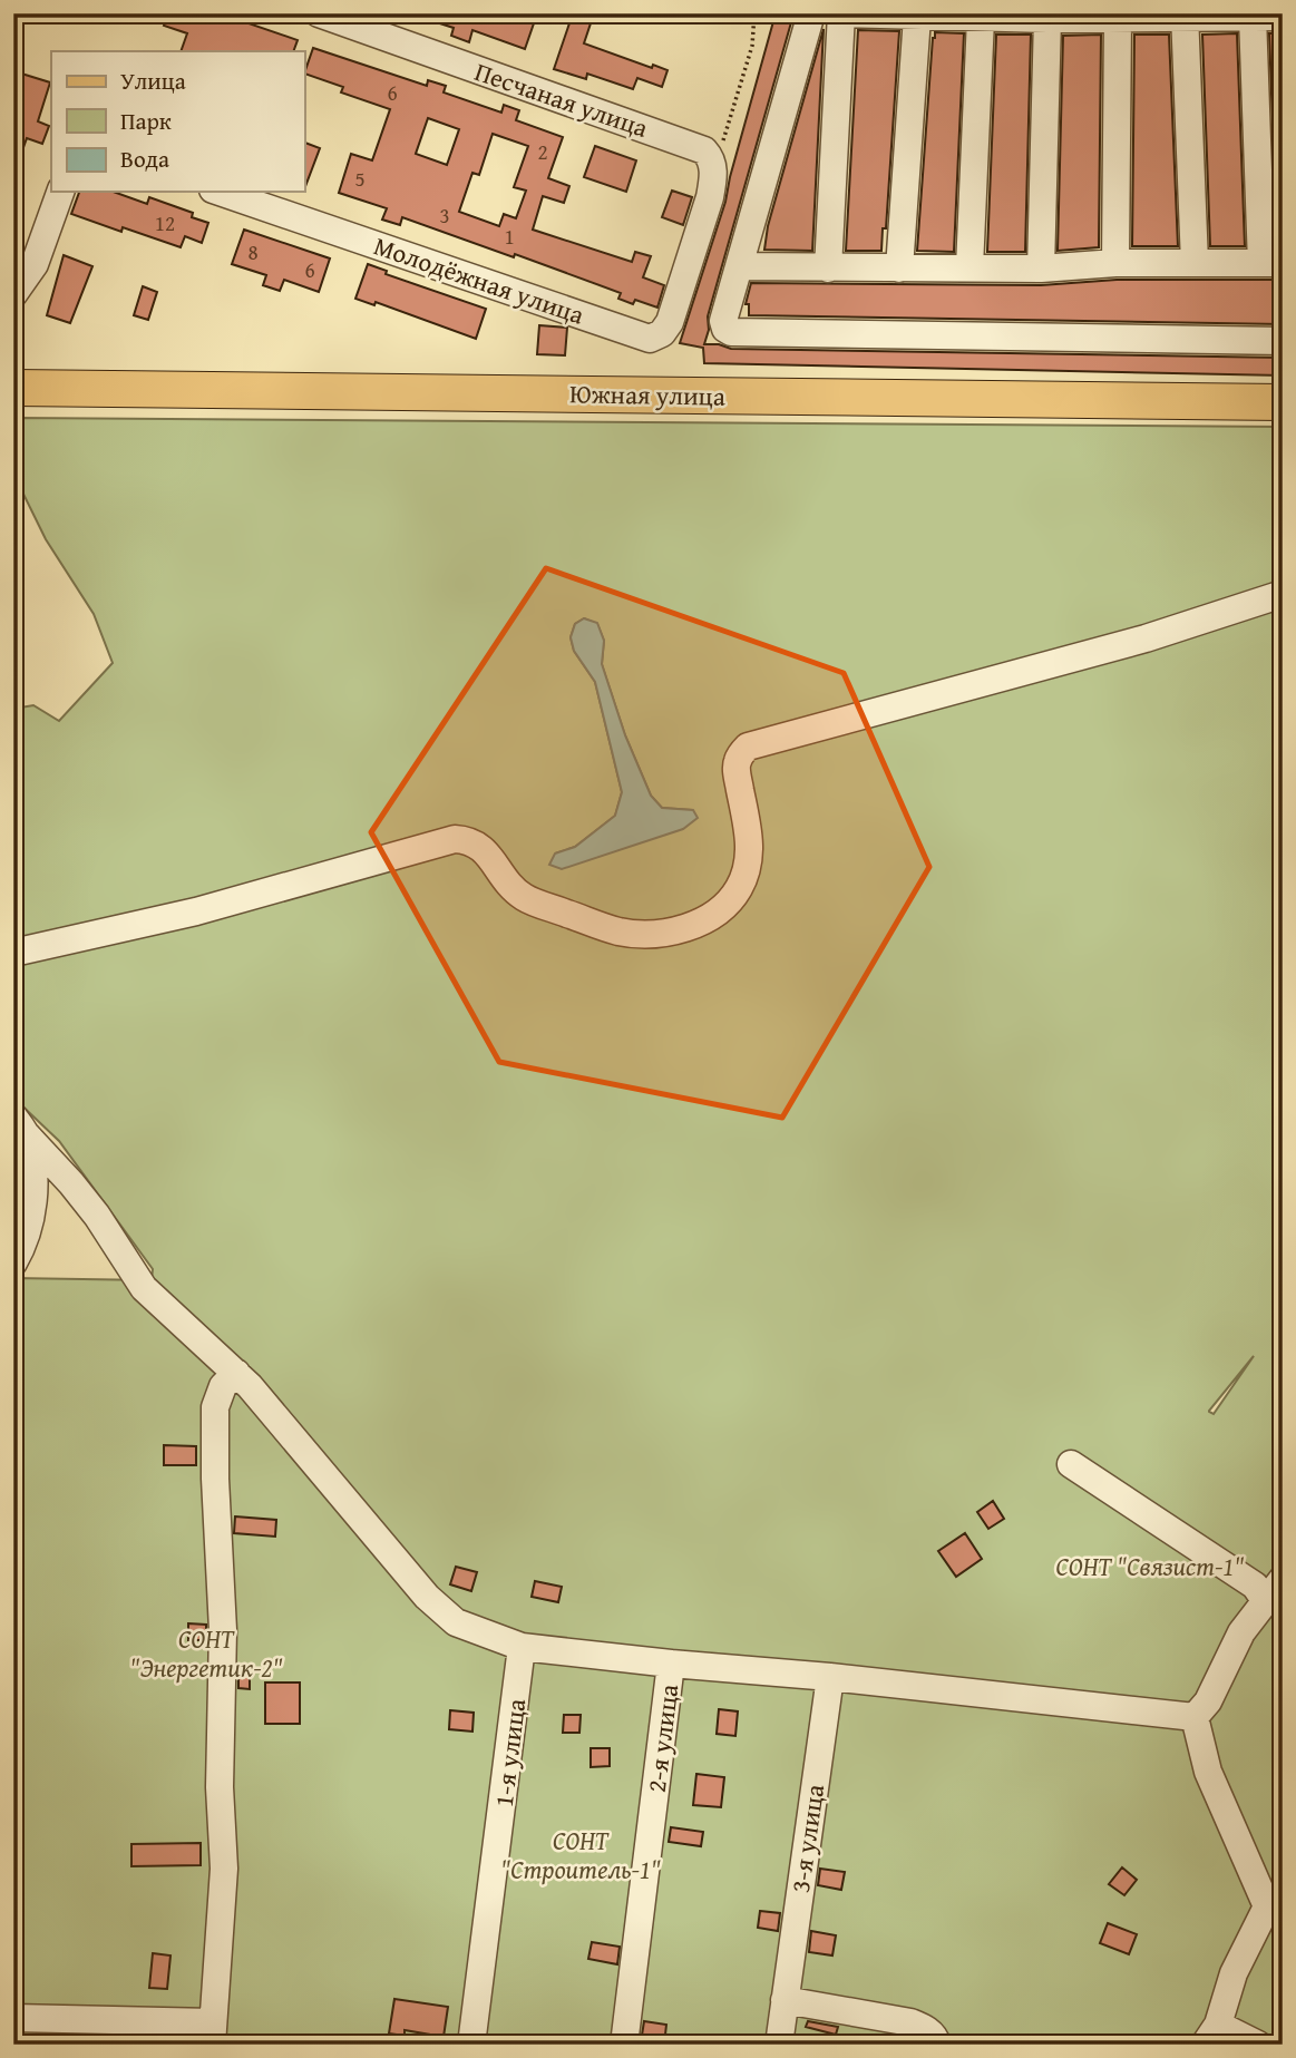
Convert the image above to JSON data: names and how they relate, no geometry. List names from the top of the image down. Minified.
{"streets":{"main road":["Южная улица"],"street":["Песчаная улица","Молодёжная улица","2-я улица","1-я улица","3-я улица"]},"crossings":[["Песчаная улица","Молодёжная улица"]],"parks":["СОНТ \"Связист-1\"","СОНТ \"Энергетик-2\"","СОНТ \"Строитель-1\""],"house_numbers":["6","2","5","3","12","1","8","6"],"legend":["Улица","Парк","Вода"]}
